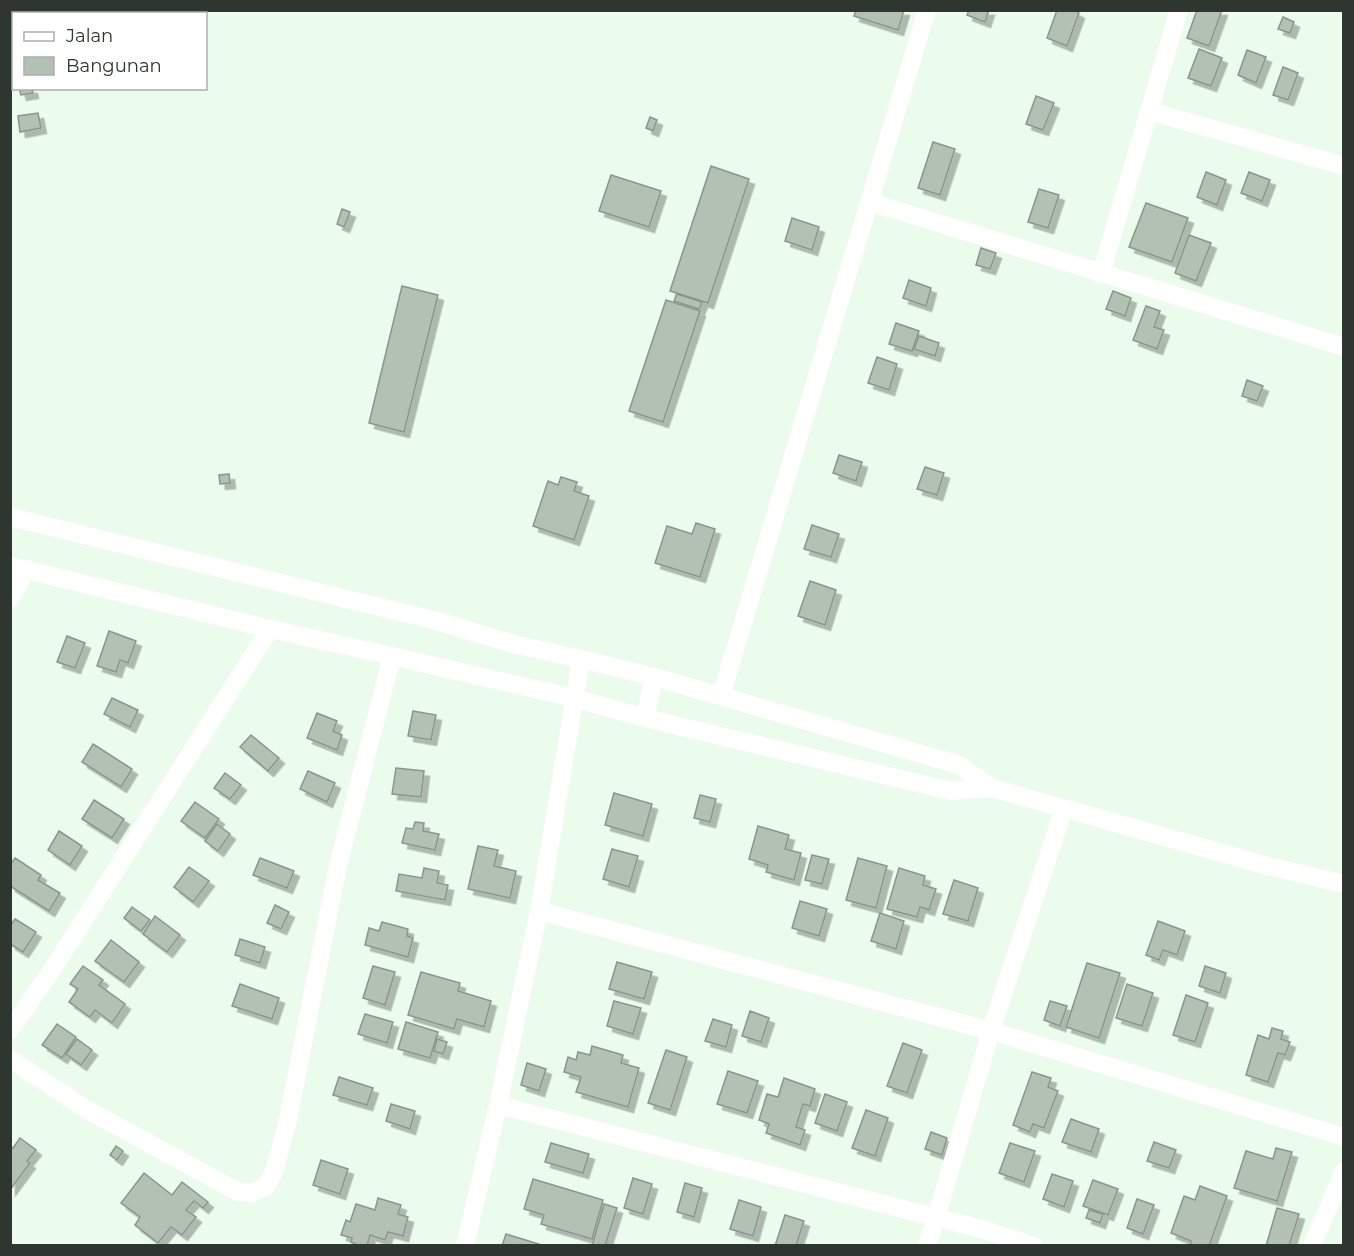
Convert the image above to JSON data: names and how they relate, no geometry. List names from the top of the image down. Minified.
{"legend":["Jalan","Bangunan"]}
